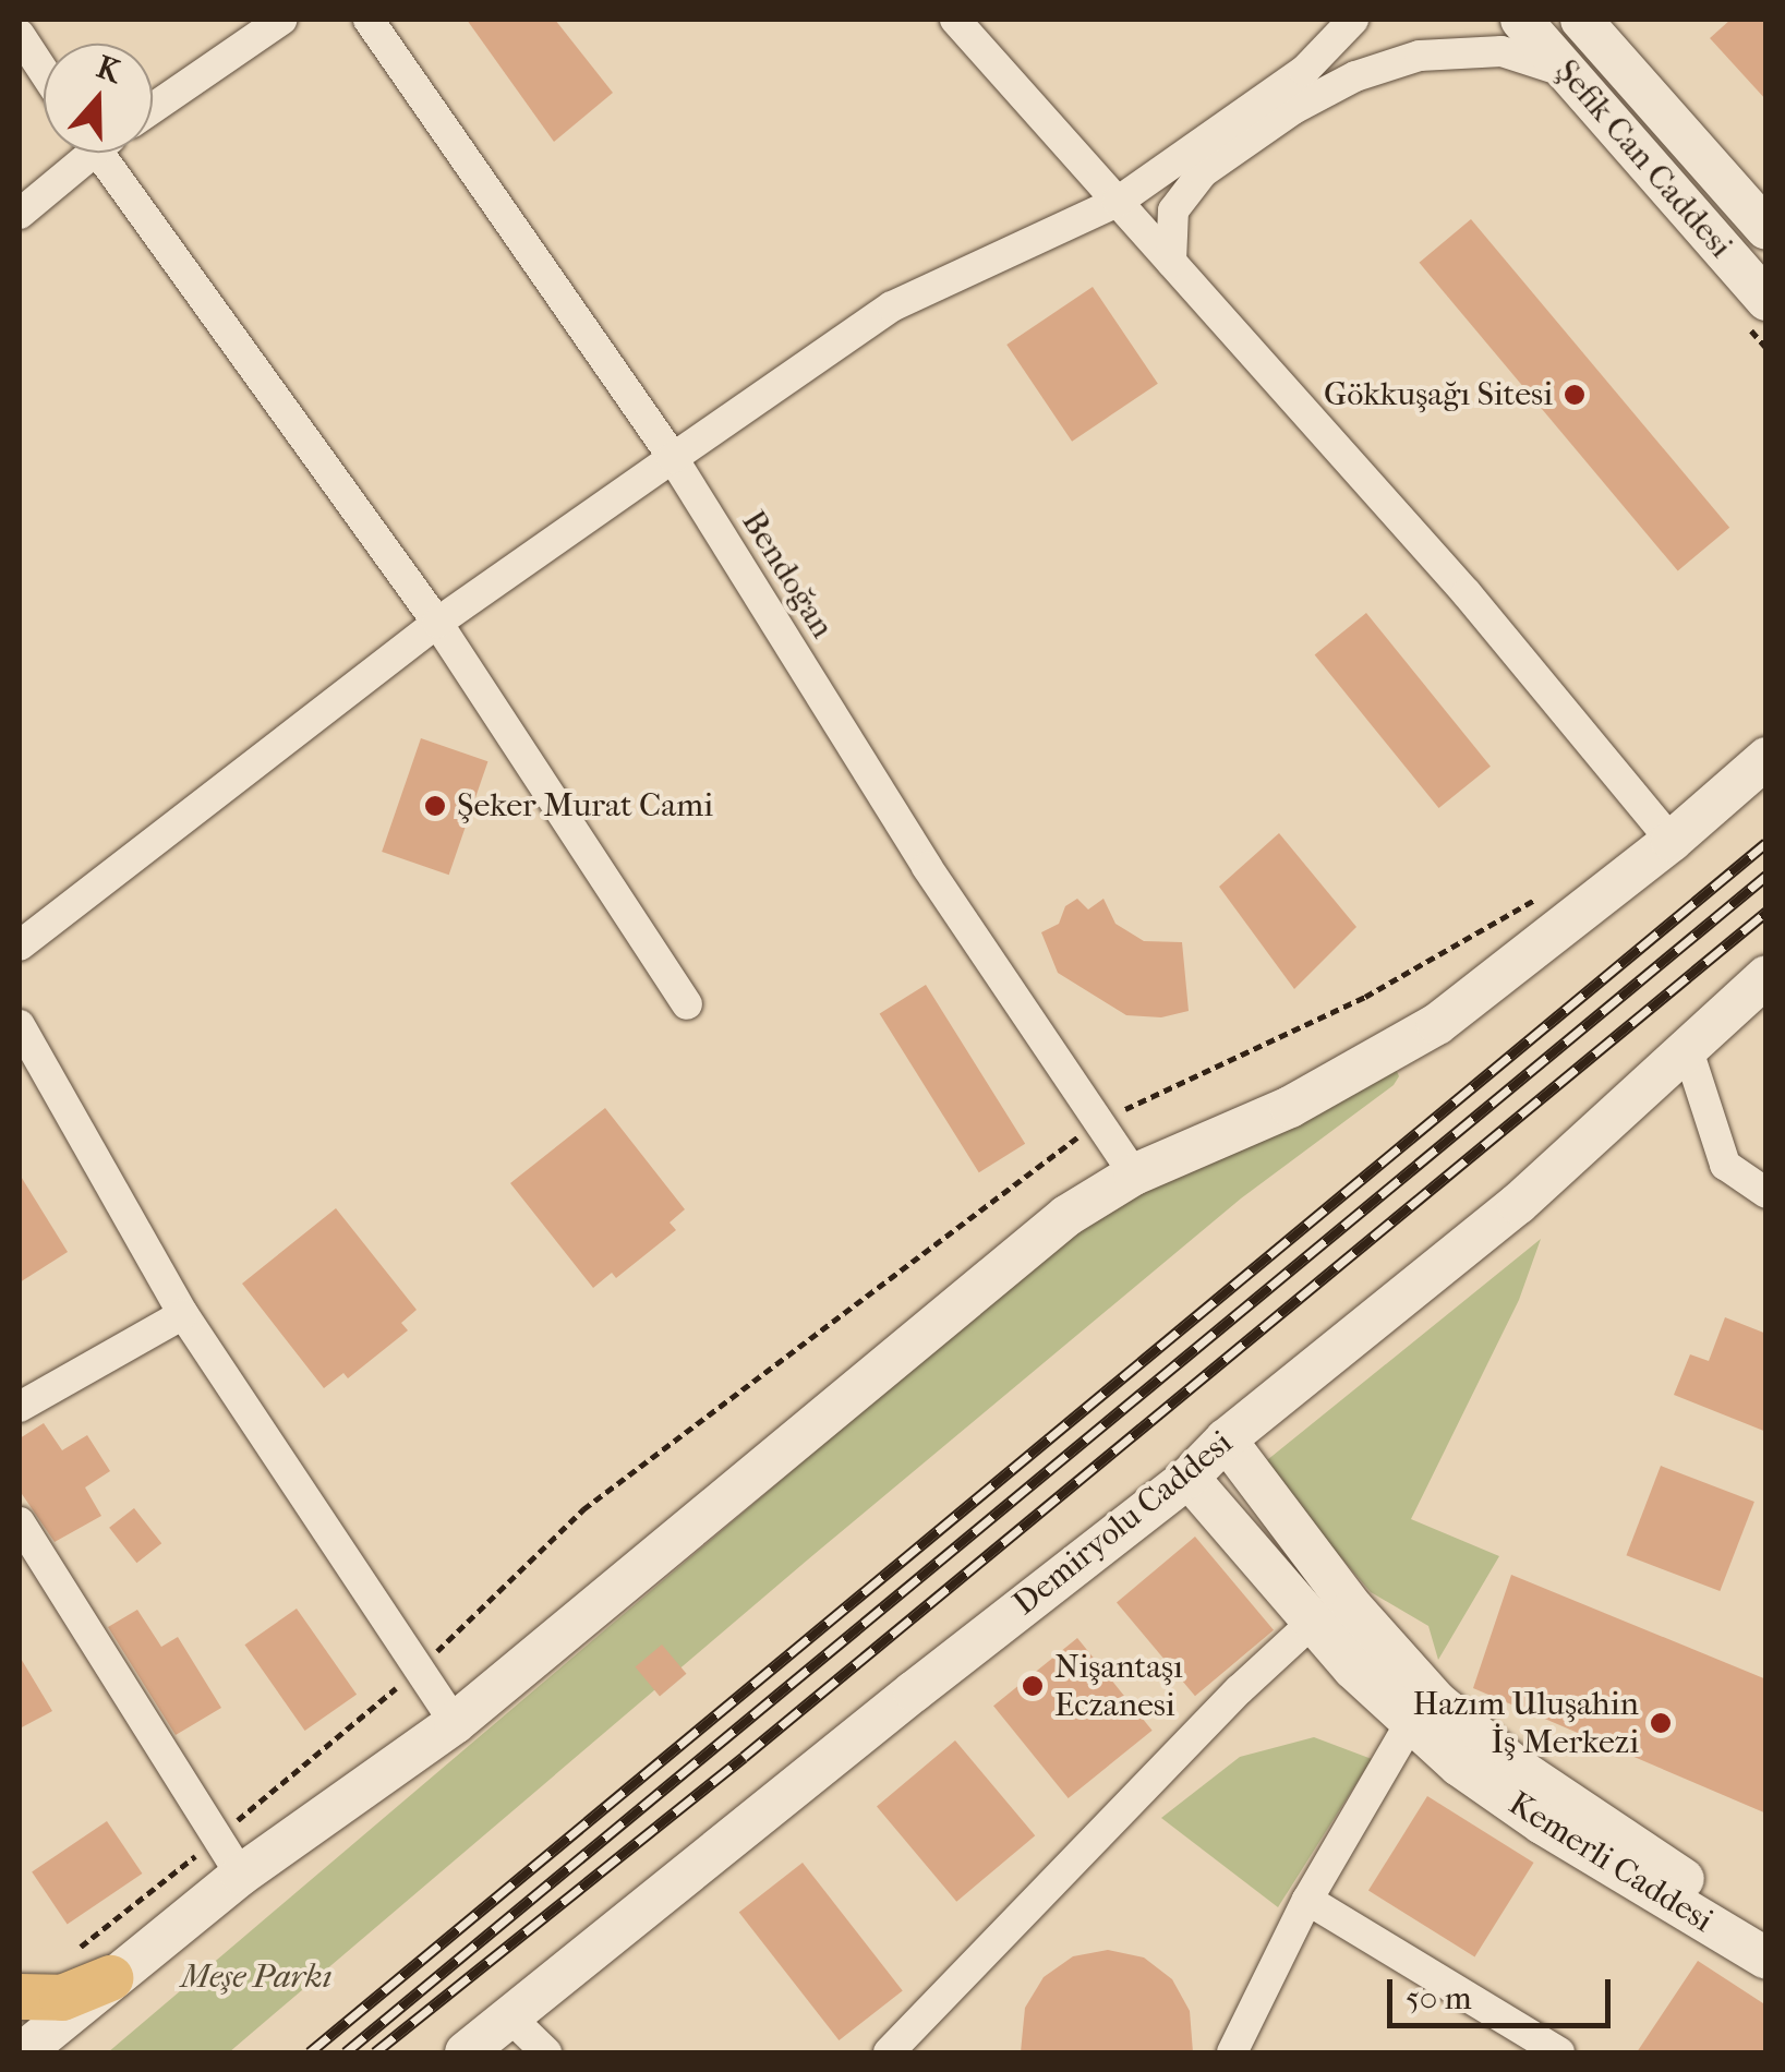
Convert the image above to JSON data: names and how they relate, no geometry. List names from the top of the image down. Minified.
{"streets":{"main road":["Şefik Can Caddesi","Demiryolu Caddesi","Kemerli Caddesi"],"street":["Bendoğan"]},"crossings":[["Demiryolu Caddesi","Kemerli Caddesi"]],"parks":["Meşe Parkı"],"places":["Gökkuşağı Sitesi","Şeker Murat Cami","Nişantaşı Eczanesi","Hazım Uluşahin İş Merkezi"],"scale_bar":"50 m","north":"top"}
